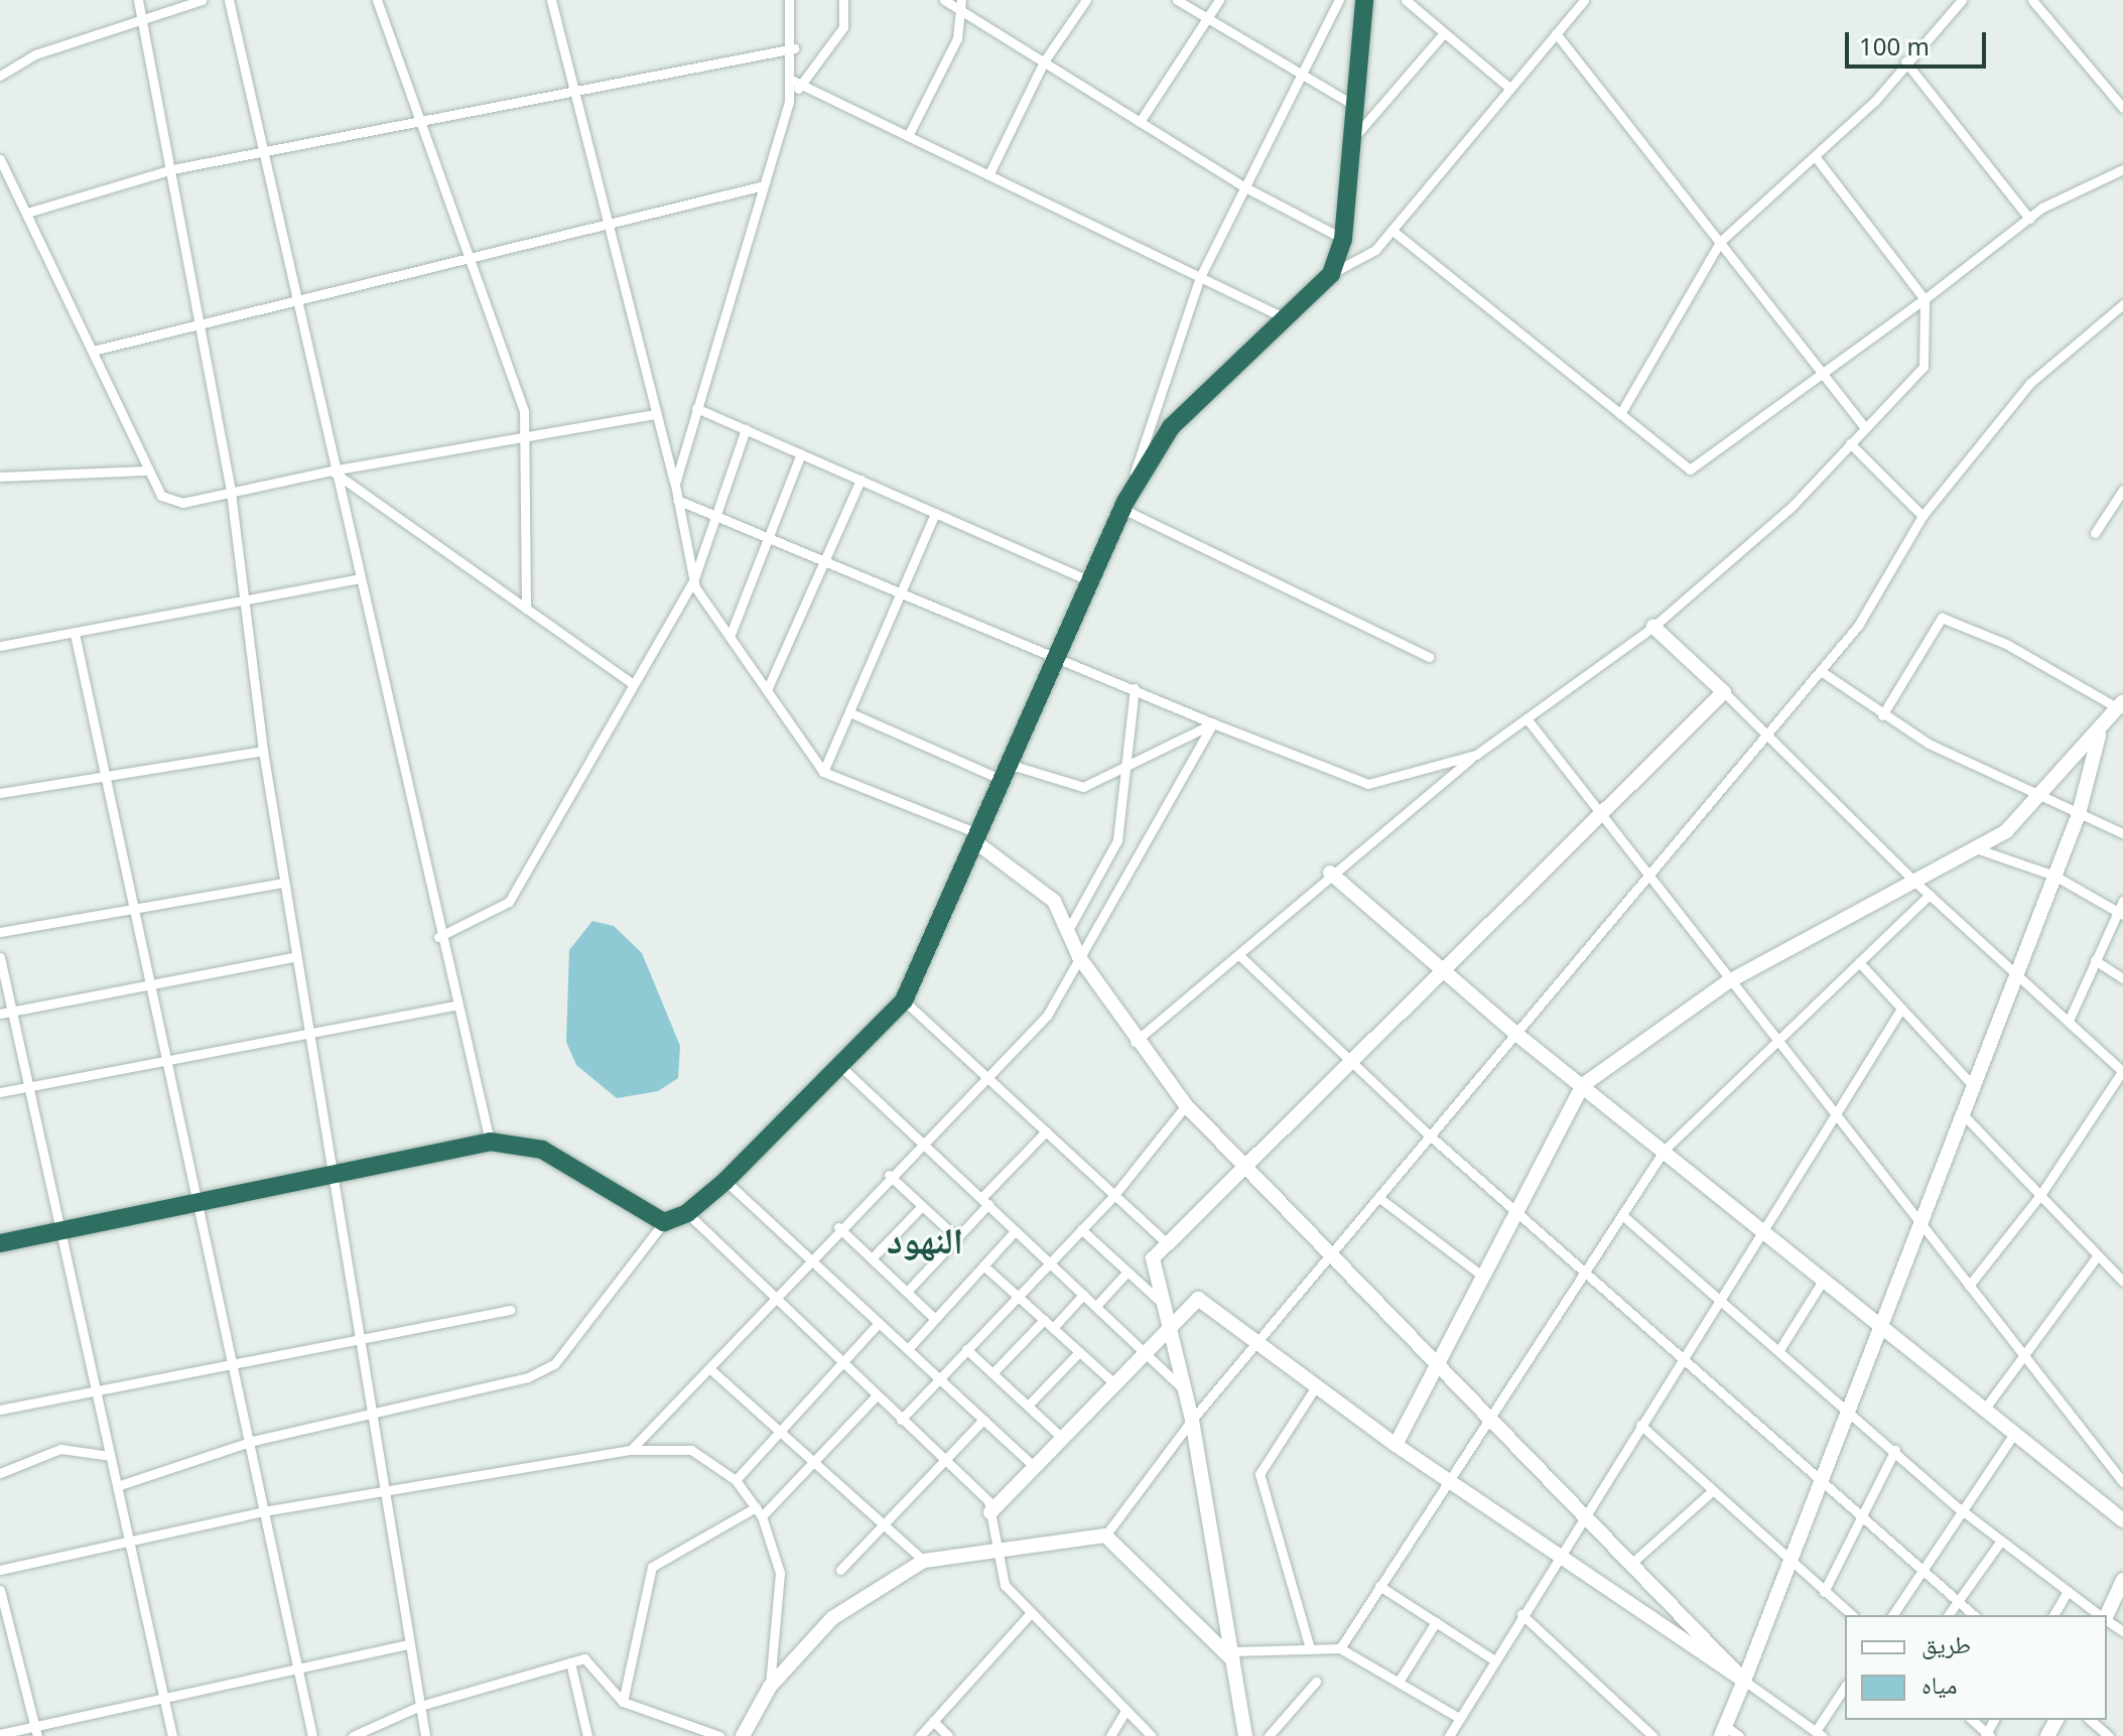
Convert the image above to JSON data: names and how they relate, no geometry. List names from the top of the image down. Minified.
{"districts":["النهود"],"legend":["طريق","مياه"],"scale_bar":"100 m"}
